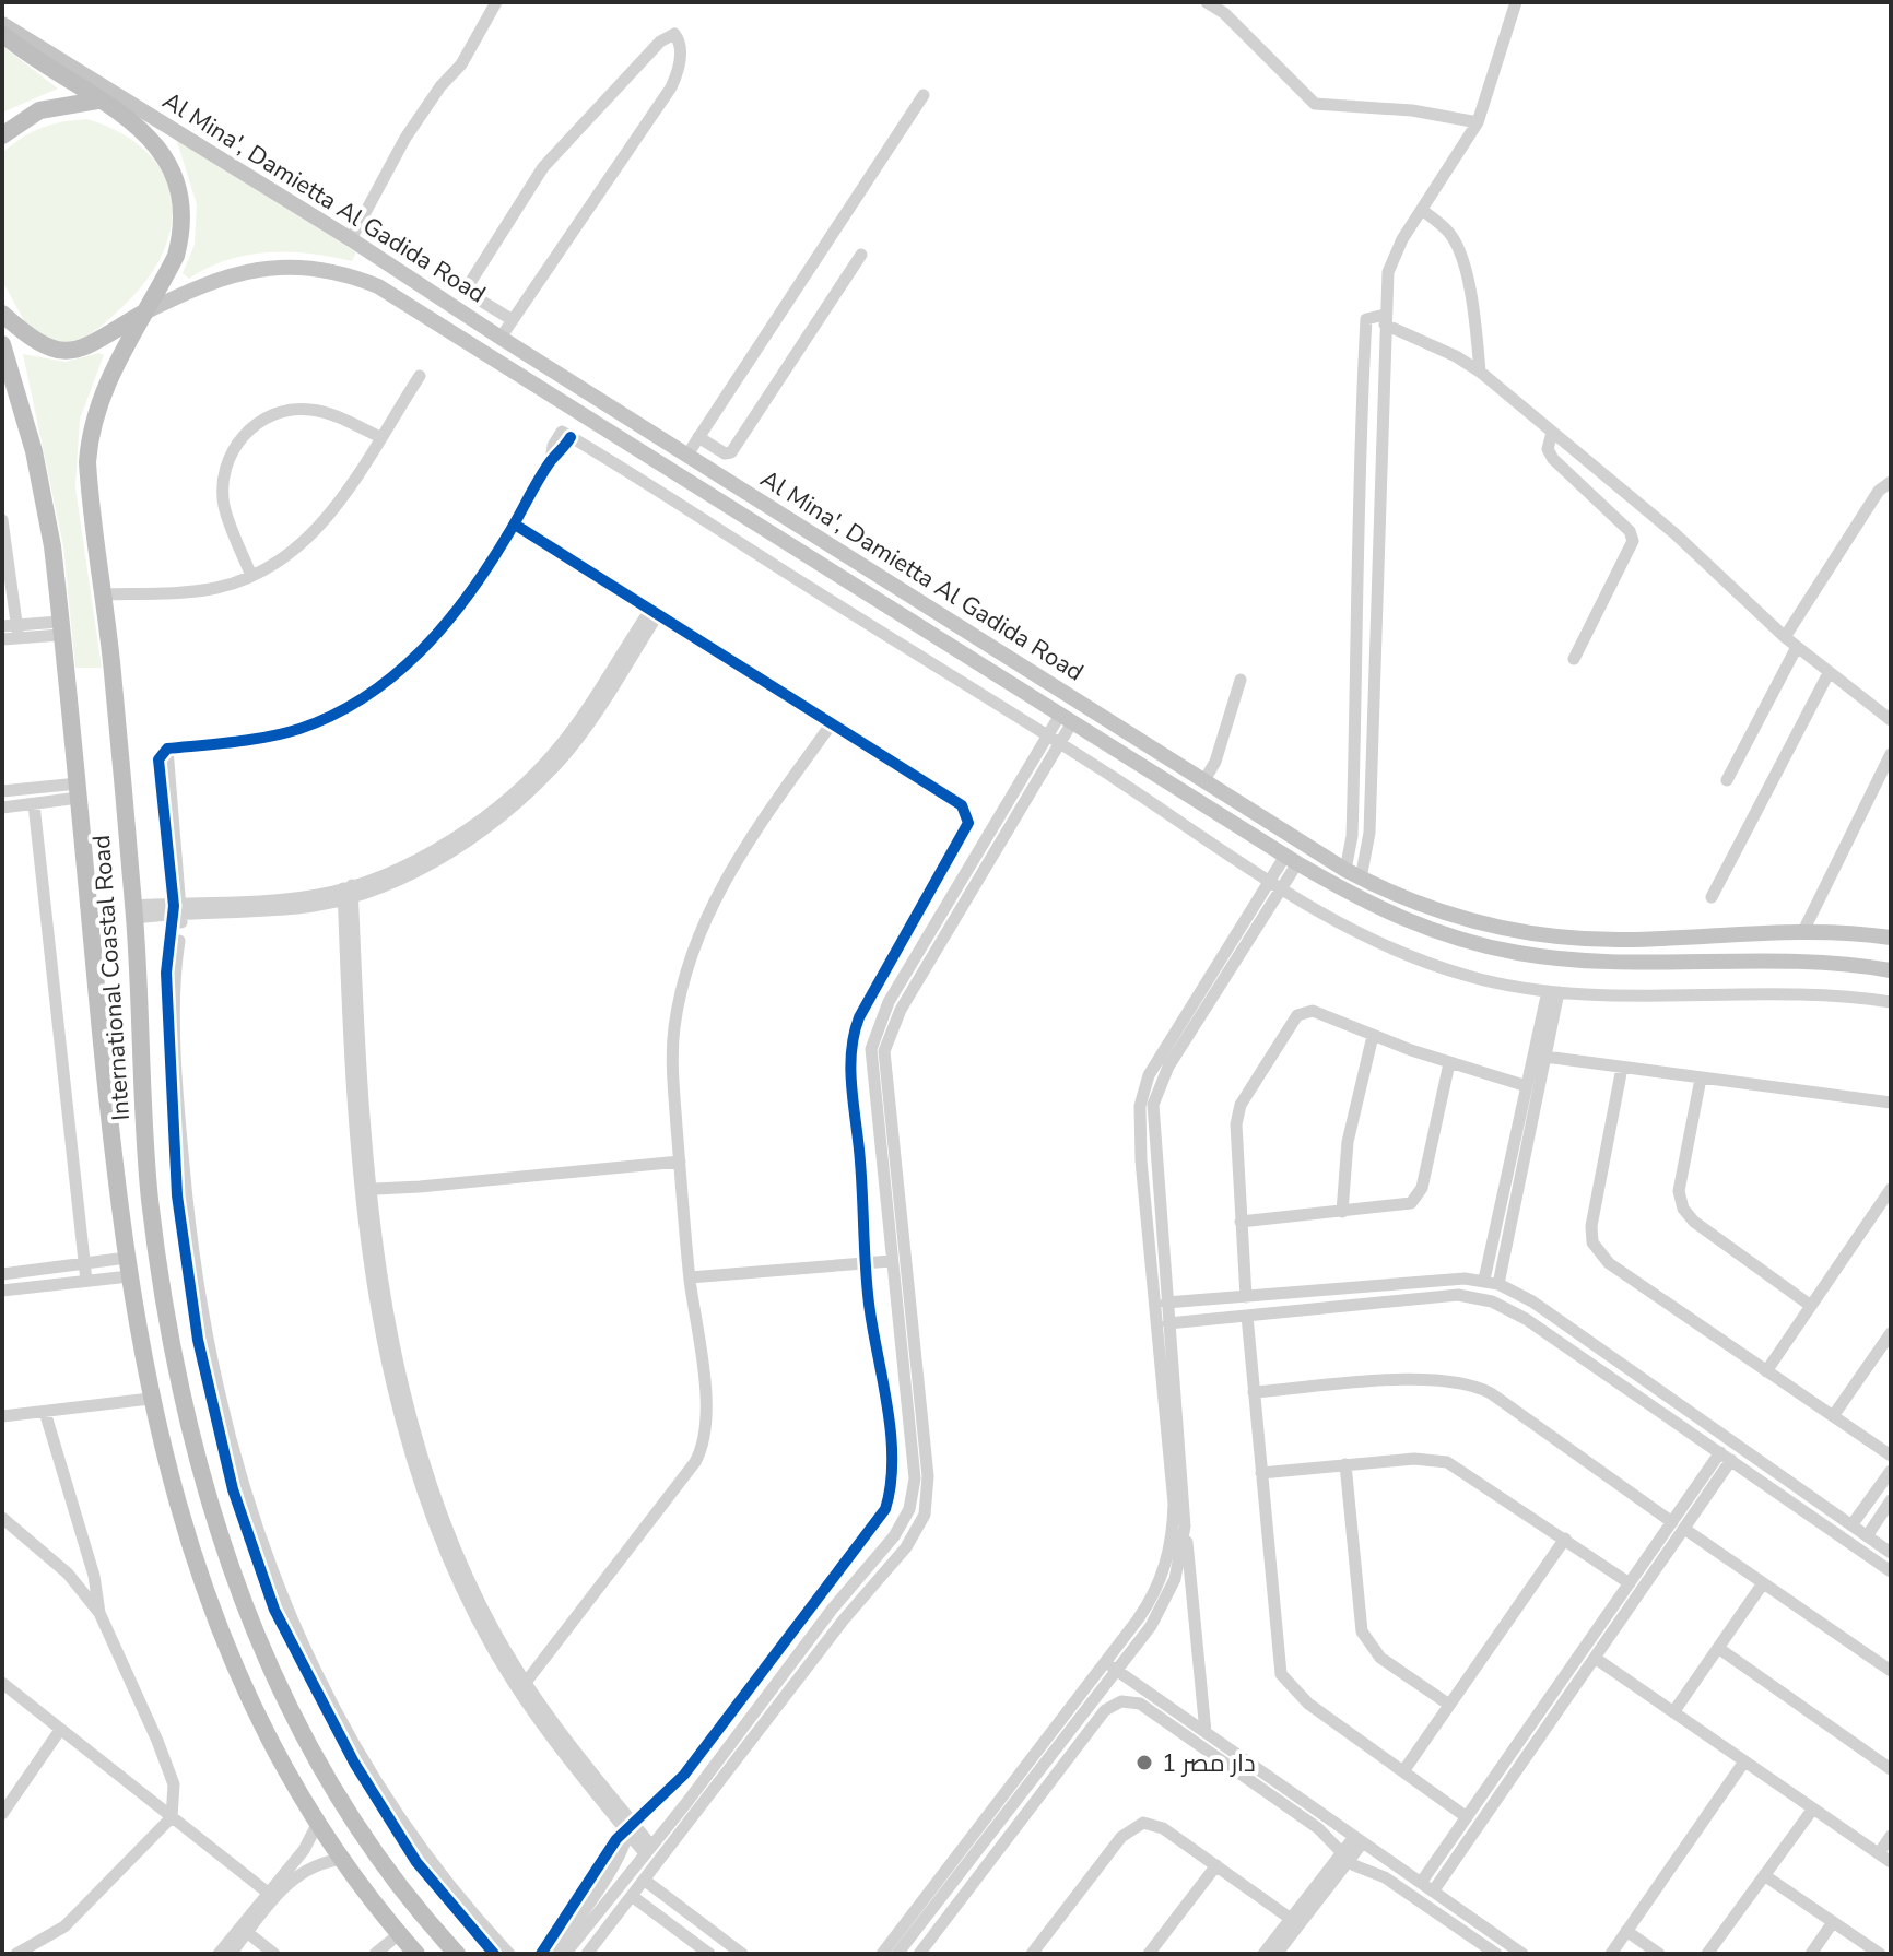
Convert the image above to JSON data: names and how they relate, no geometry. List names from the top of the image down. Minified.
{"streets":{"highway":["International Coastal Road"],"main road":["Al Mina', Damietta Al Gadida Road"]},"crossings":[["Al Mina', Damietta Al Gadida Road","International Coastal Road"]],"places":["دار مصر 1"]}
